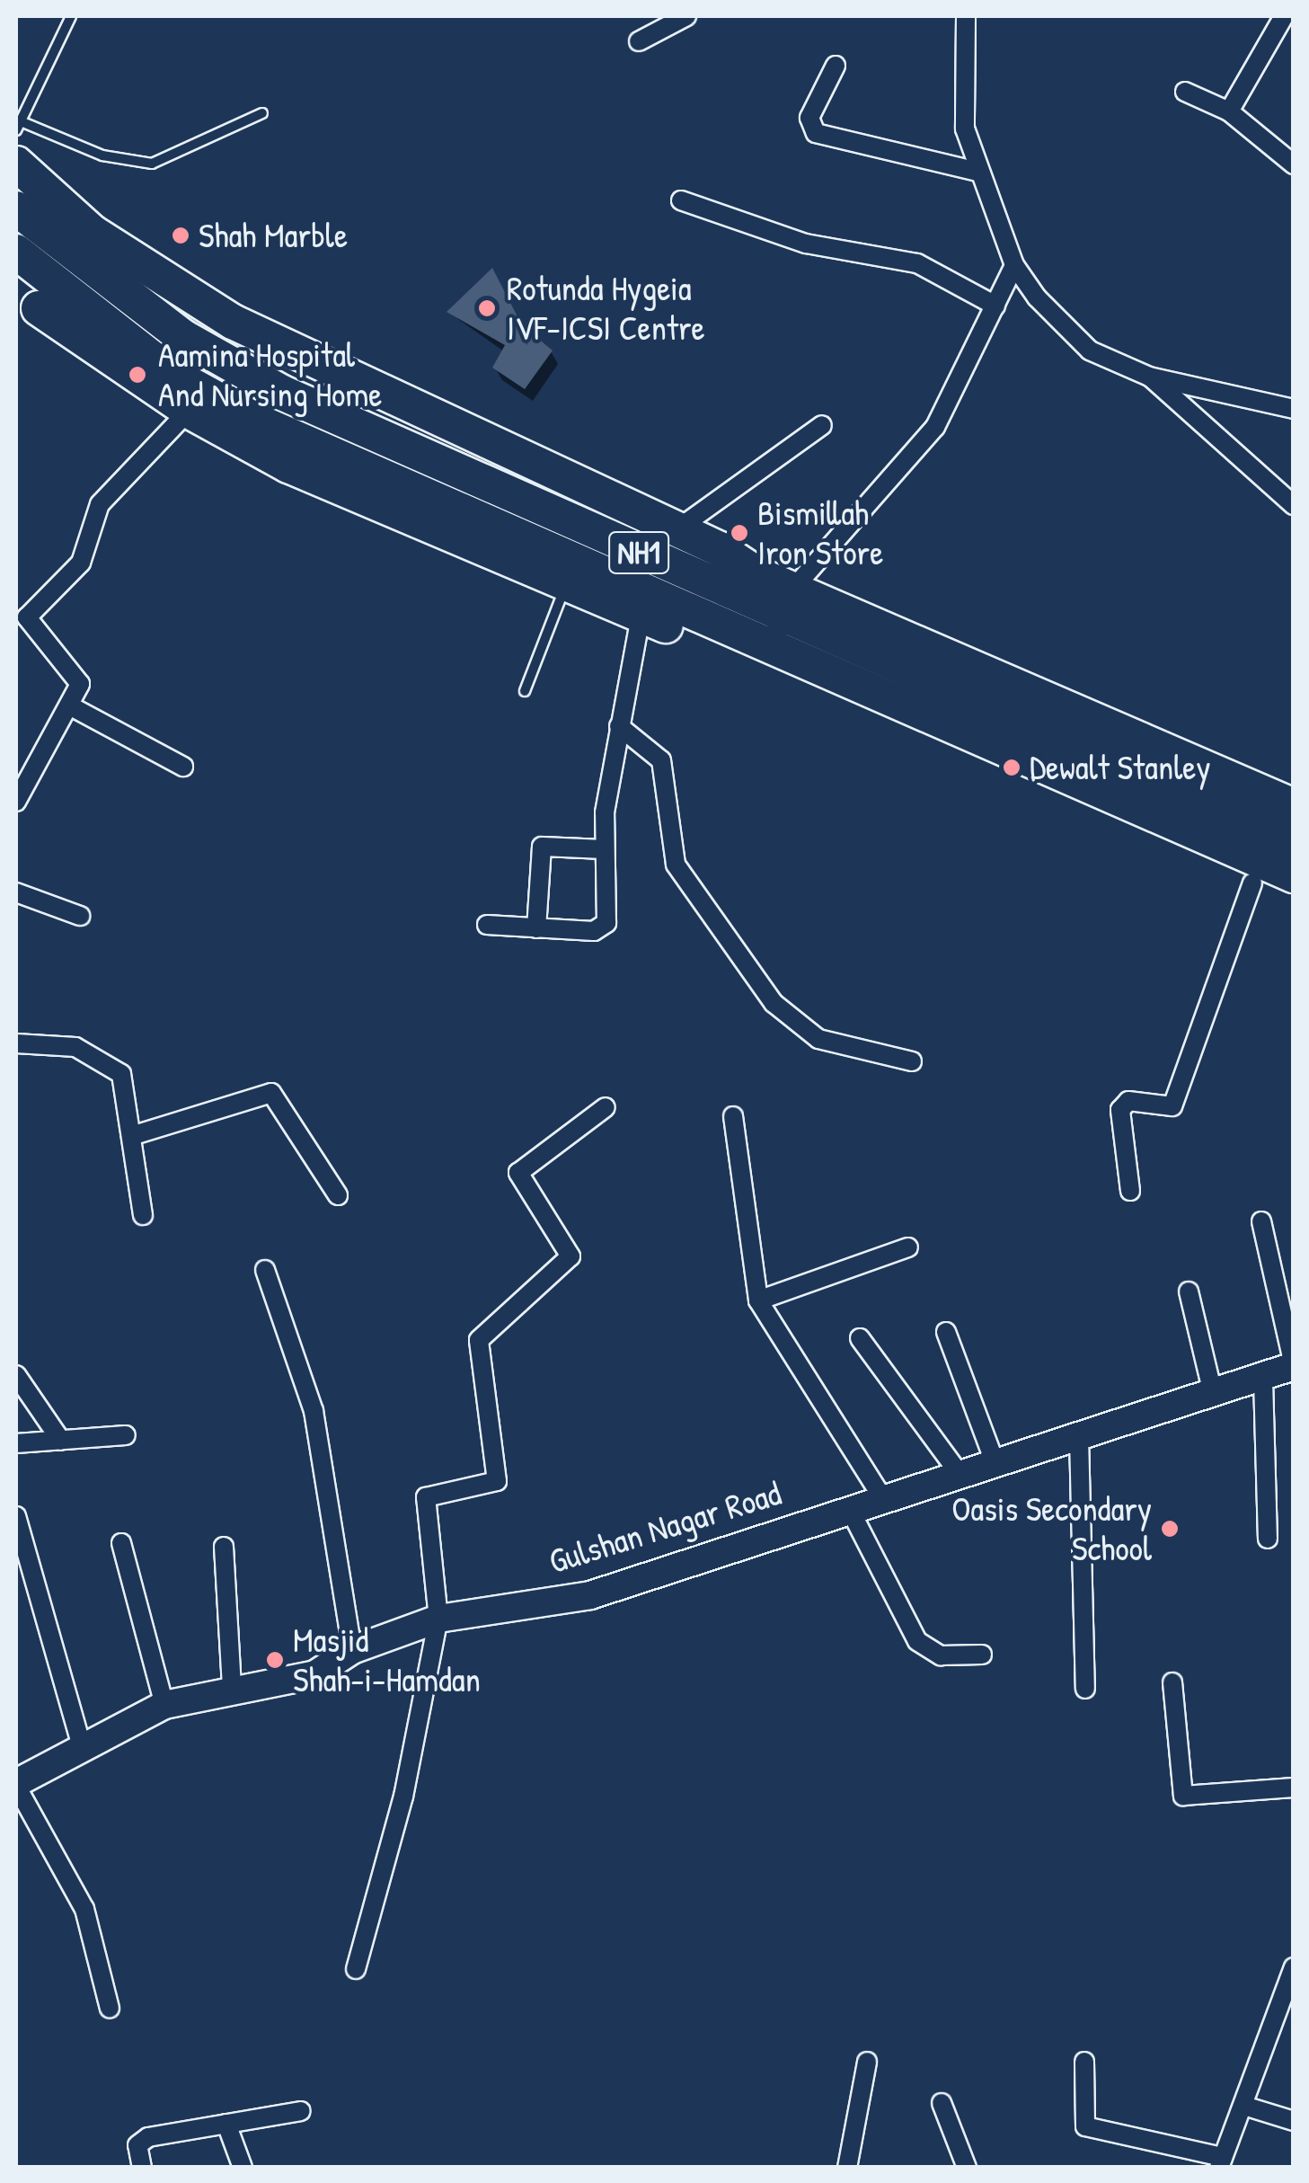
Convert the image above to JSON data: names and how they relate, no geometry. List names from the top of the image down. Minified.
{"streets":{"highway":["NH1"],"street":["Gulshan Nagar Road"]},"places":["Shah Marble","Rotunda Hygeia IVF-ICSI Centre","Aamina Hospital And Nursing Home","Bismillah Iron Store","Dewalt Stanley","Oasis Secondary School","Masjid Shah-i-Hamdan"]}
